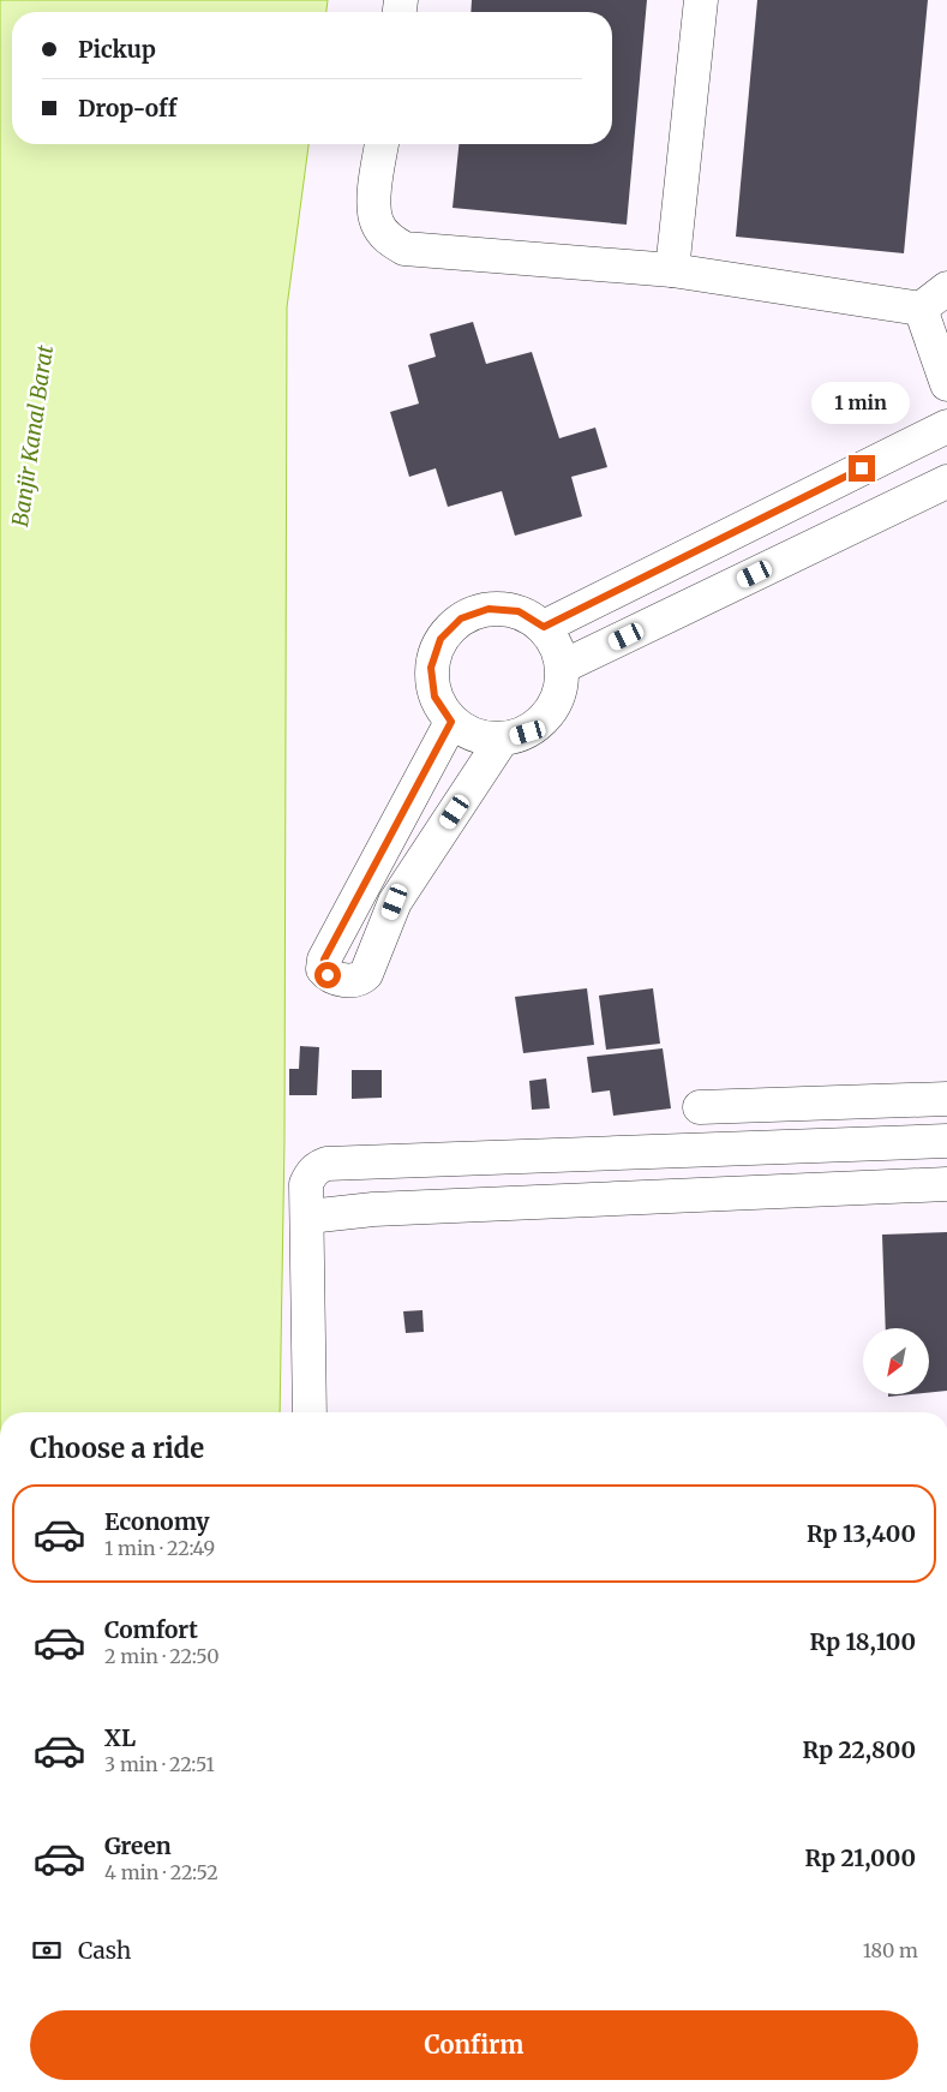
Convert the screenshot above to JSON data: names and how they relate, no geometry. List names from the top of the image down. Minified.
{"water":["Banjir Kanal Barat"],"north":"bottom left","page":{"banner":["Pickup","Drop-off"],"bubble":"1 min","heading":"Choose a ride","list":[{"name":"Economy","note":"1 min · 22:49","value":"Rp 13,400"},{"name":"Comfort","note":"2 min · 22:50","value":"Rp 18,100"},{"name":"XL","note":"3 min · 22:51","value":"Rp 22,800"},{"name":"Green","note":"4 min · 22:52","value":"Rp 21,000"}],"pay":["Cash","180 m"],"buttons":"Confirm"}}
